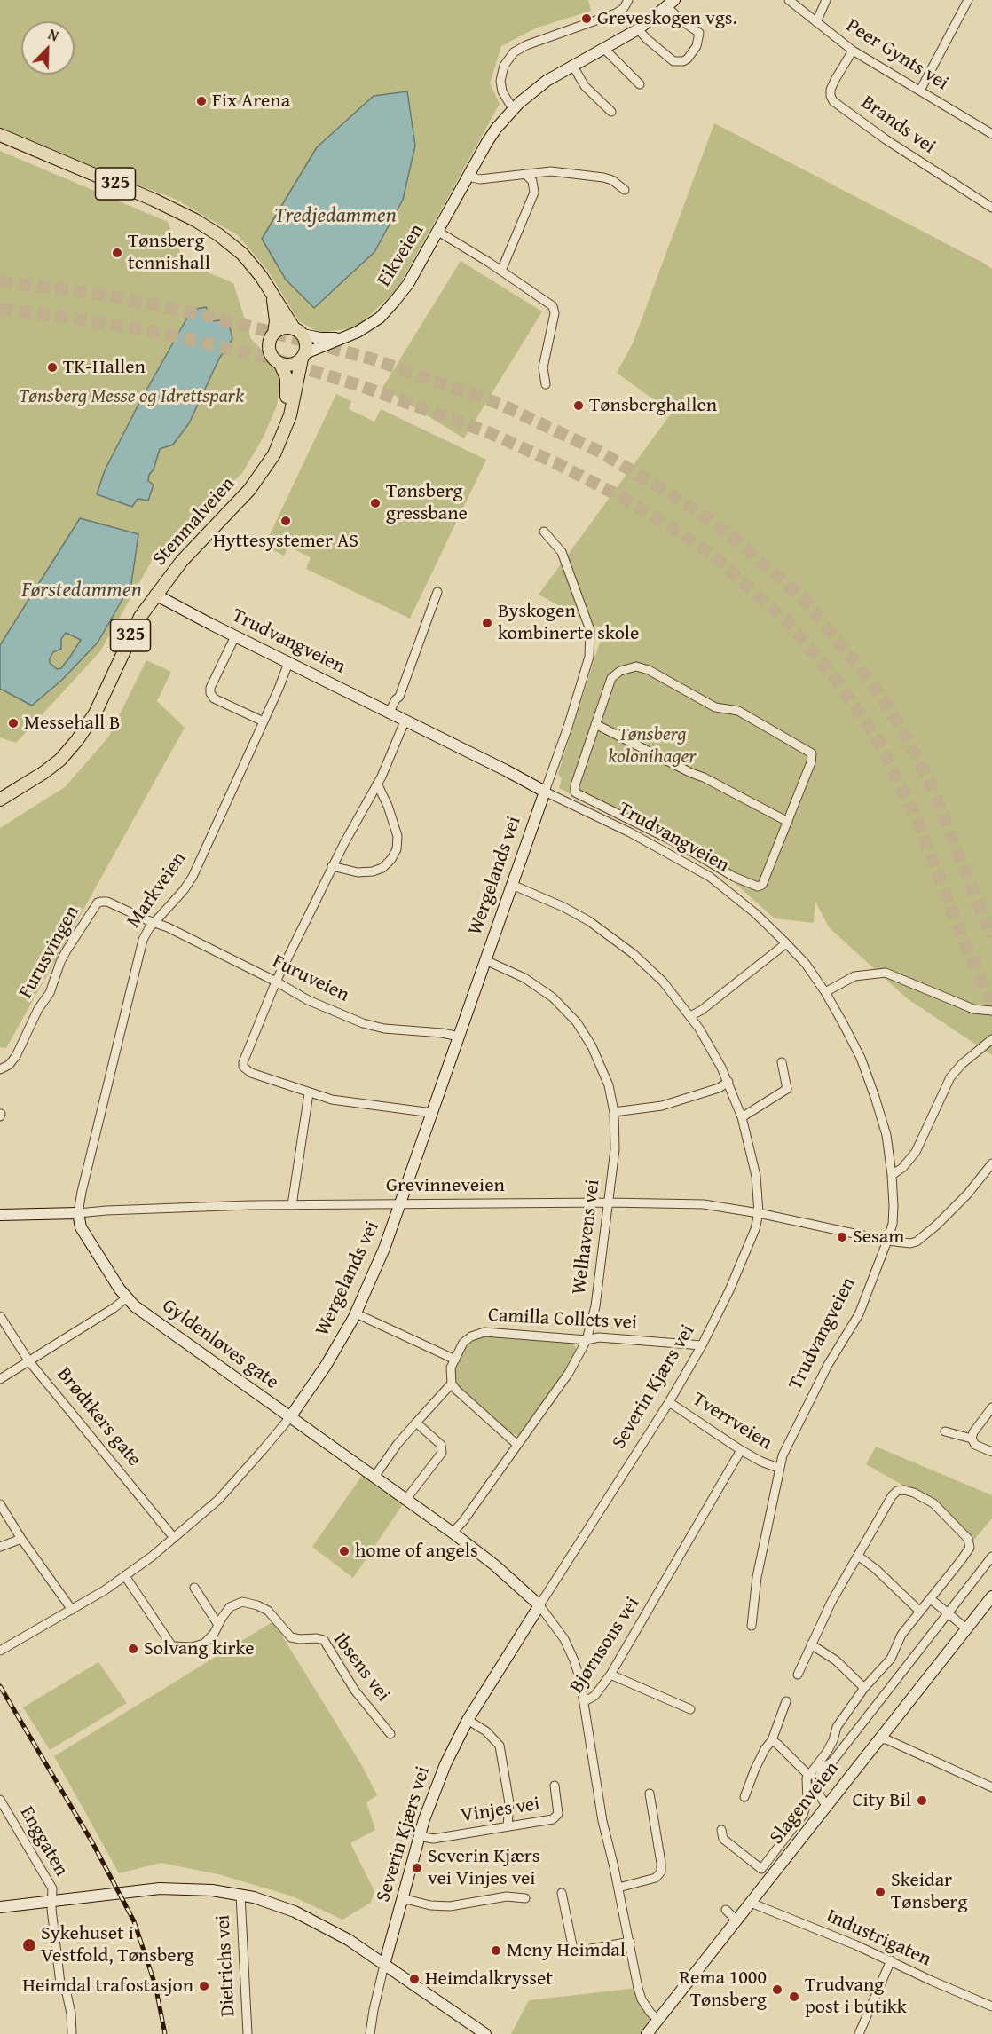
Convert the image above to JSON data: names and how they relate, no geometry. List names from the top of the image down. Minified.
{"streets":{"main road":["325","Eikveien","Stenmalveien","Trudvangveien","Wergelands vei","Grevinneveien","Gyldenløves gate","Severin Kjærs vei","Slagenveien"],"street":["Peer Gynts vei","Brands vei","Markveien","Furusvingen","Furuveien","Welhavens vei","Camilla Collets vei","Brødtkers gate","Tverrveien","Bjørnsons vei","Ibsens vei","Vinjes vei","Enggaten","Industrigaten","Dietrichs vei"]},"crossings":[["Peer Gynts vei","Brands vei"],["325","Eikveien"],["325","Stenmalveien"],["Eikveien","Stenmalveien"],["Stenmalveien","Trudvangveien"],["Trudvangveien","Wergelands vei"],["Trudvangveien","Markveien"],["Trudvangveien","Grevinneveien"],["Trudvangveien","Tverrveien"],["Wergelands vei","Furuveien"],["Wergelands vei","Grevinneveien"],["Wergelands vei","Welhavens vei"],["Wergelands vei","Gyldenløves gate"],["Wergelands vei","Severin Kjærs vei"],["Wergelands vei","Brødtkers gate"],["Wergelands vei","Ibsens vei"],["Markveien","Furusvingen"],["Markveien","Furuveien"],["Markveien","Grevinneveien"],["Markveien","Gyldenløves gate"],["Furusvingen","Furuveien"],["Grevinneveien","Welhavens vei"],["Grevinneveien","Gyldenløves gate"],["Grevinneveien","Severin Kjærs vei"],["Welhavens vei","Camilla Collets vei"],["Welhavens vei","Gyldenløves gate"],["Camilla Collets vei","Severin Kjærs vei"],["Gyldenløves gate","Severin Kjærs vei"],["Gyldenløves gate","Bjørnsons vei"],["Severin Kjærs vei","Tverrveien"],["Severin Kjærs vei","Vinjes vei"],["Tverrveien","Bjørnsons vei"],["Bjørnsons vei","Slagenveien"],["Slagenveien","Industrigaten"]],"water":["Tredjedammen","Førstedammen"],"parks":["Tønsberg Messe og Idrettspark","Tønsberg kolonihager"],"places":["Greveskogen vgs.","Fix Arena","Tønsberg tennishall","TK-Hallen","Tønsberghallen","Tønsberg gressbane","Hyttesystemer AS","Byskogen kombinerte skole","Messehall B","Sesam","home of angels","Solvang kirke","City Bil","Severin Kjærs vei Vinjes vei","Skeidar Tønsberg","Sykehuset i Vestfold, Tønsberg","Meny Heimdal","Heimdalkrysset","Heimdal trafostasjon","Rema 1000 Tønsberg","Trudvang post i butikk"],"north":"top right"}
